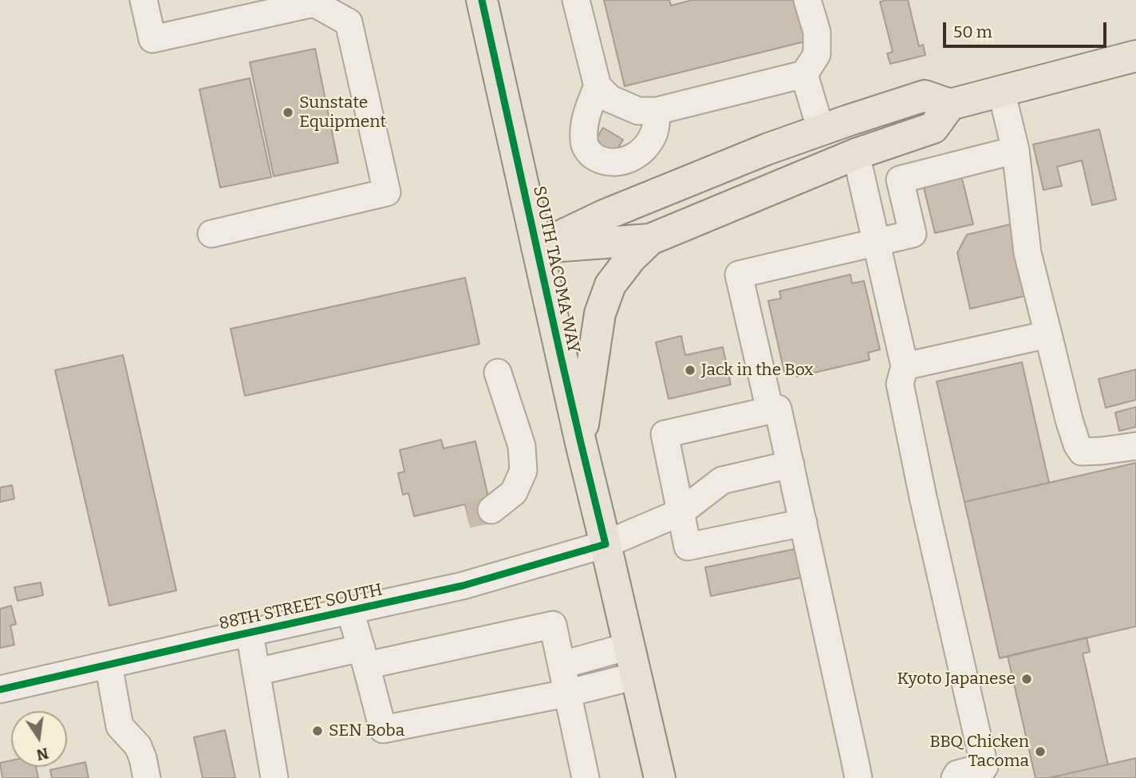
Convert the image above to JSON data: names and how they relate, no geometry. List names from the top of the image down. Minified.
{"streets":{"main road":["SOUTH TACOMA WAY"],"street":["88TH STREET SOUTH"]},"crossings":[["SOUTH TACOMA WAY","88TH STREET SOUTH"]],"places":["Sunstate Equipment","Jack in the Box","Kyoto Japanese","SEN Boba","BBQ Chicken Tacoma"],"scale_bar":"50 m","north":"bottom"}
